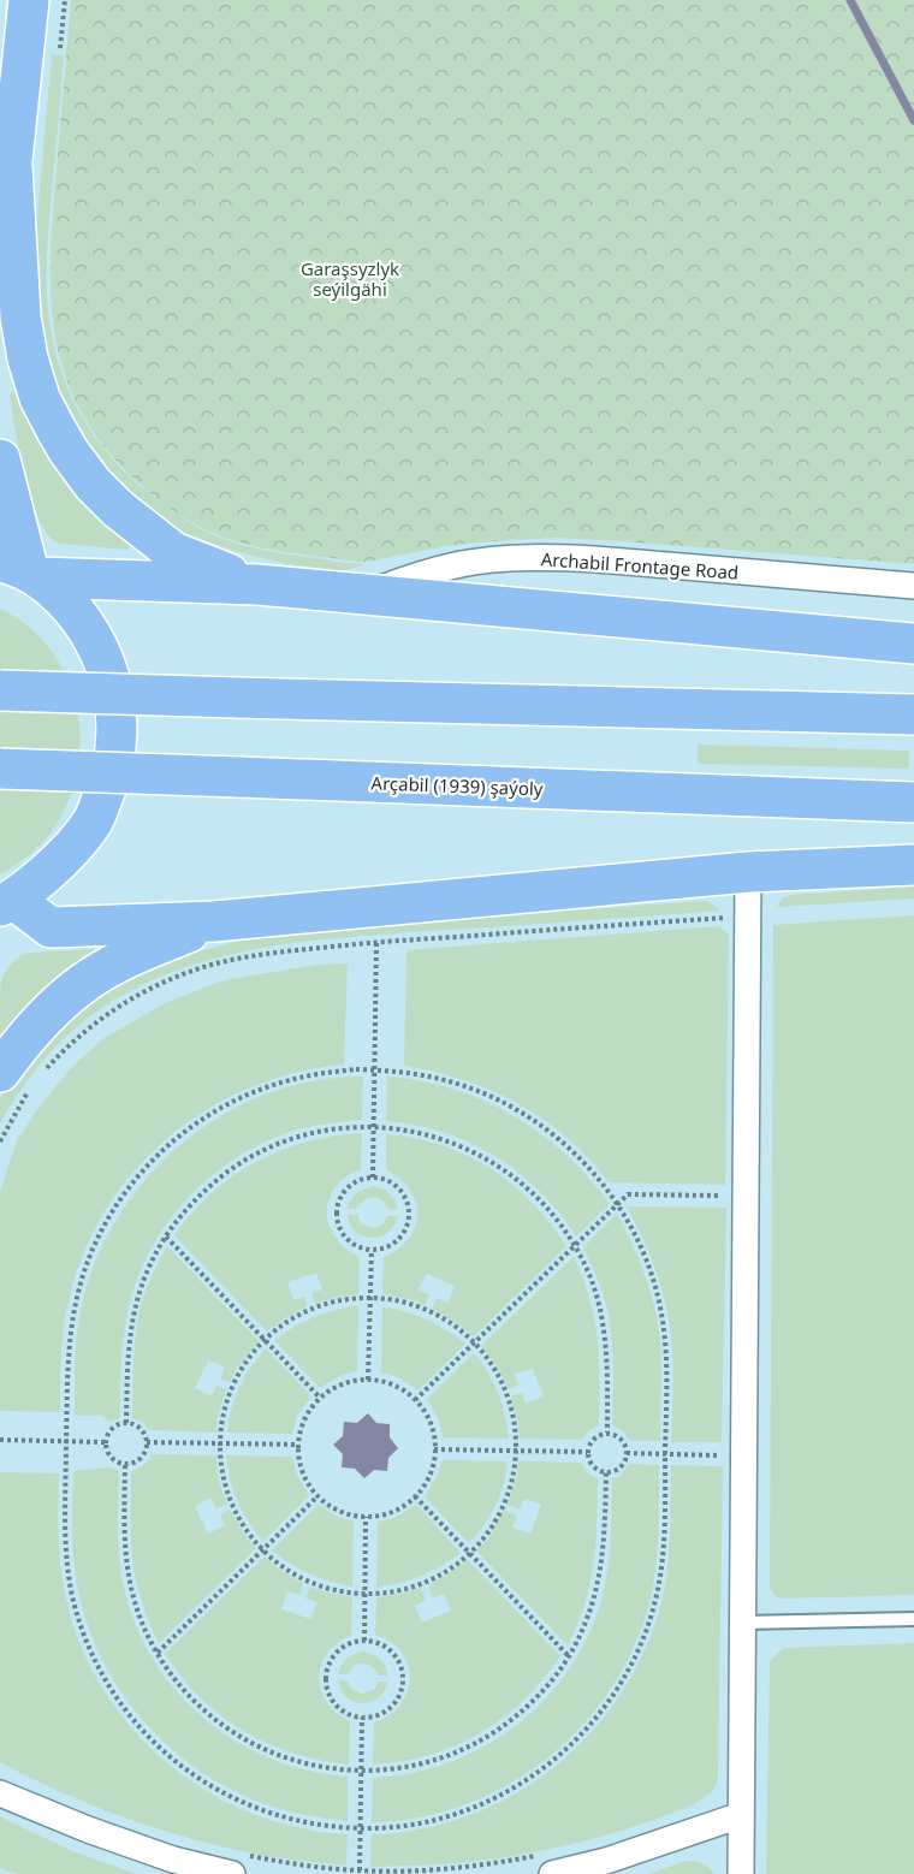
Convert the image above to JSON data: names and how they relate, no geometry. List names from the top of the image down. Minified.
{"streets":{"main road":["Arçabil (1939) şaýoly"],"street":["Archabil Frontage Road"]},"parks":["Garaşsyzlyk seýilgähi"]}
